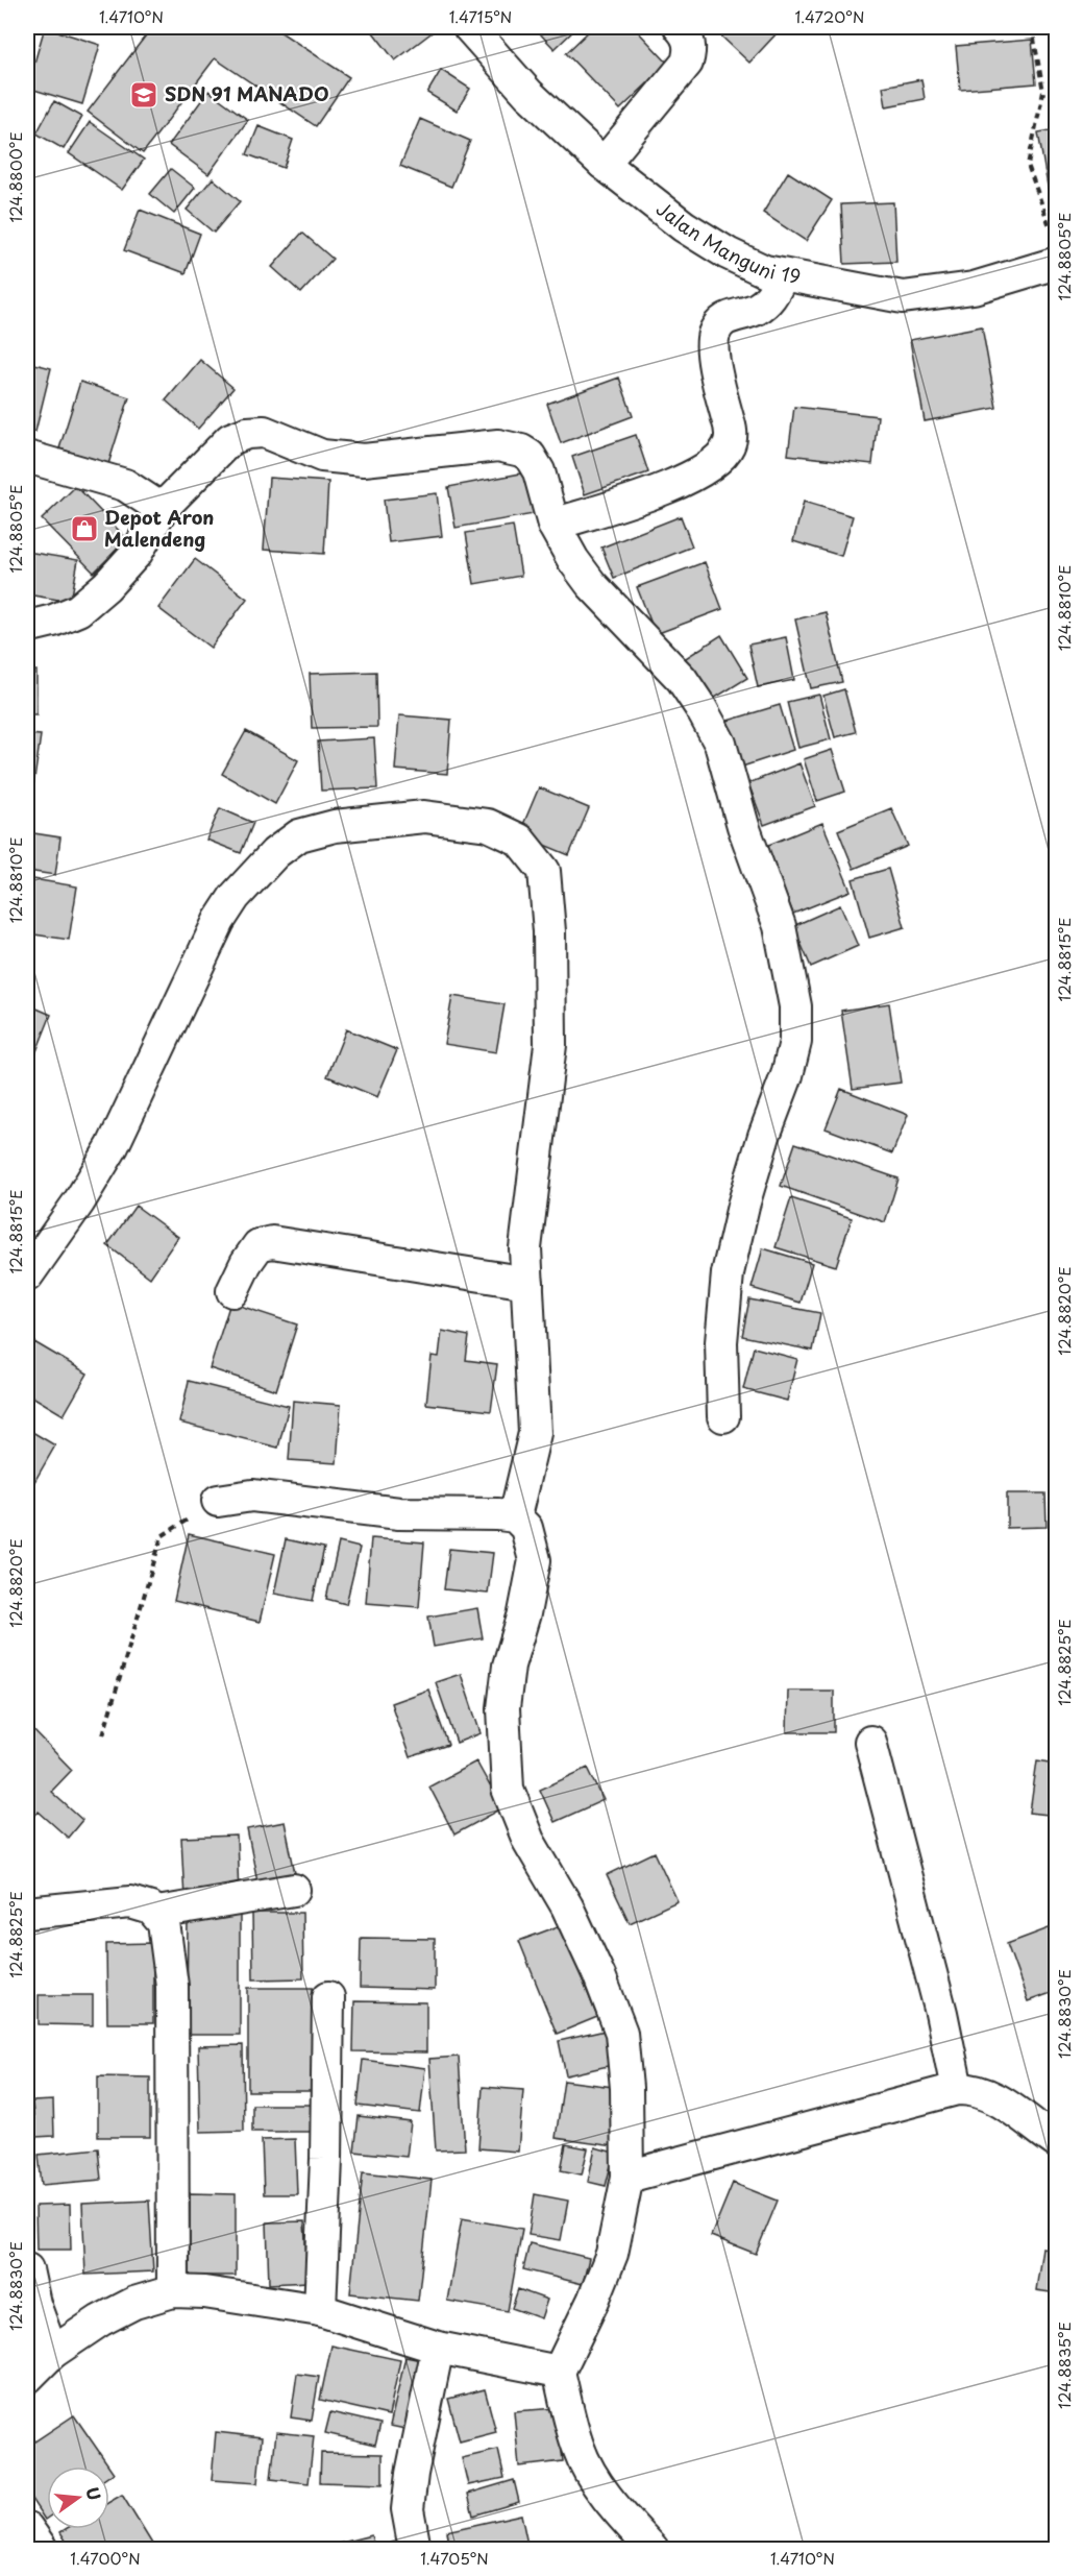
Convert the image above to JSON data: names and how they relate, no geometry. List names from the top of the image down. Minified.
{"streets":{"street":["Jalan Manguni 19"]},"places":{"school or university":["SDN 91 MANADO"],"shop":["Depot Aron Malendeng"]},"north":"right","coordinates":["1.4710°N","1.4715°N","1.4720°N","124.8800°E","124.8805°E","124.8810°E","124.8815°E","124.8820°E","124.8825°E","124.8830°E","124.8835°E","1.4700°N","1.4705°N"]}
